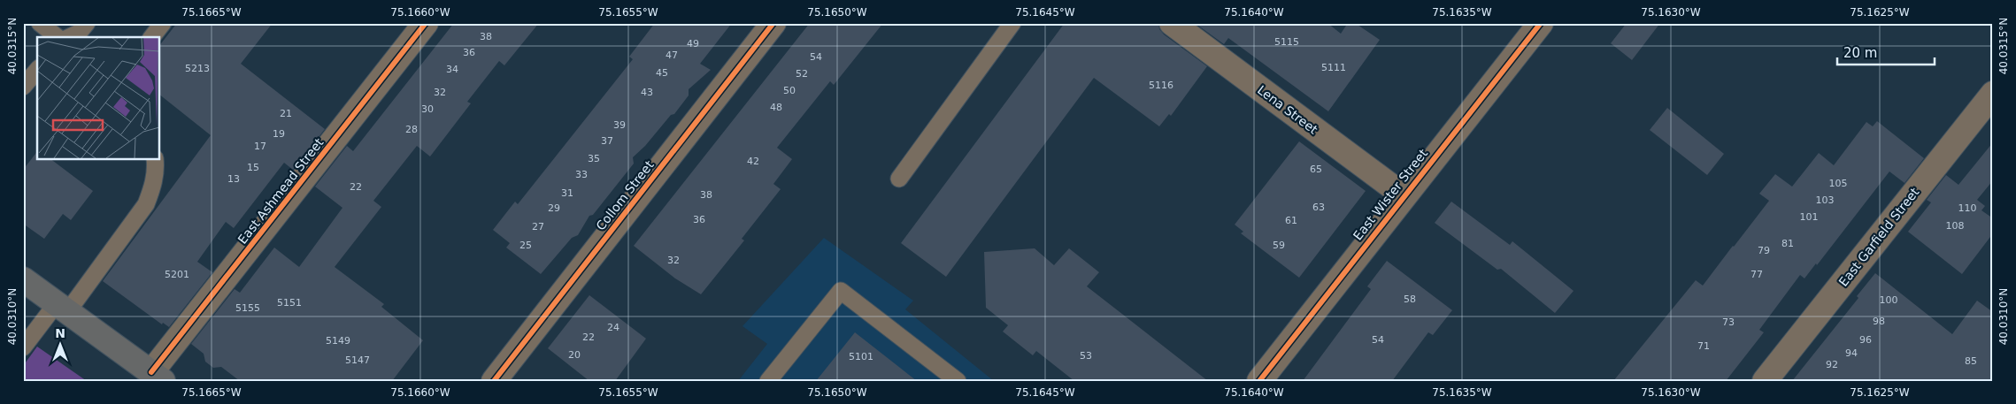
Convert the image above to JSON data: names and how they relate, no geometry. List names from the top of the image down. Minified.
{"streets":{"street":["Lena Street","East Ashmead Street","East Wister Street","Collom Street","East Garfield Street"]},"crossings":[["Lena Street","East Wister Street"]],"house_numbers":["38","5115","49","36","47","54","5111","5213","34","45","52","5116","50","32","43","48","30","21","39","28","19","37","17","35","42","15","65","33","13","105","22","31","38","103","63","29","110","101","36","61","108","27","81","25","59","79","32","5201","77","58","100","5151","5155","98","73","24","22","54","96","5149","71","94","20","53","5101","5147","85","92"],"scale_bar":"20 m","north":"top","coordinates":["75.1665°W","75.1660°W","75.1655°W","75.1650°W","75.1645°W","75.1640°W","75.1635°W","75.1630°W","75.1625°W","40.0315°N","40.0310°N"]}
